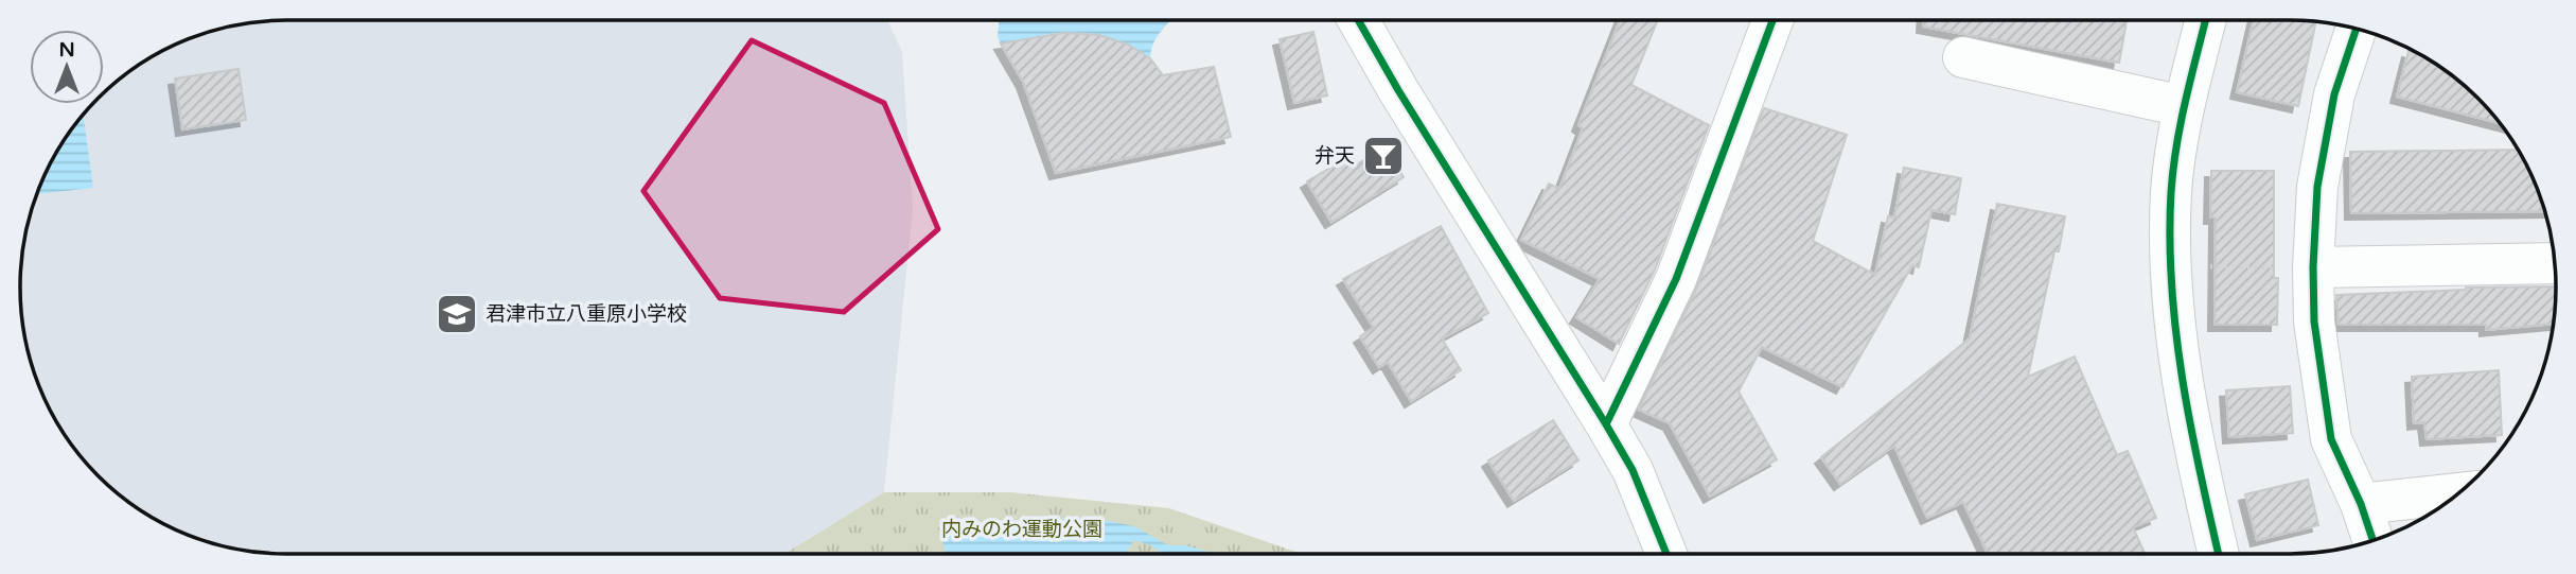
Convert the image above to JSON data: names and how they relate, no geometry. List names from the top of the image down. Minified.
{"parks":["内みのわ運動公園"],"places":{"bar":["弁天"],"school or university":["君津市立八重原小学校"]},"north":"top"}
